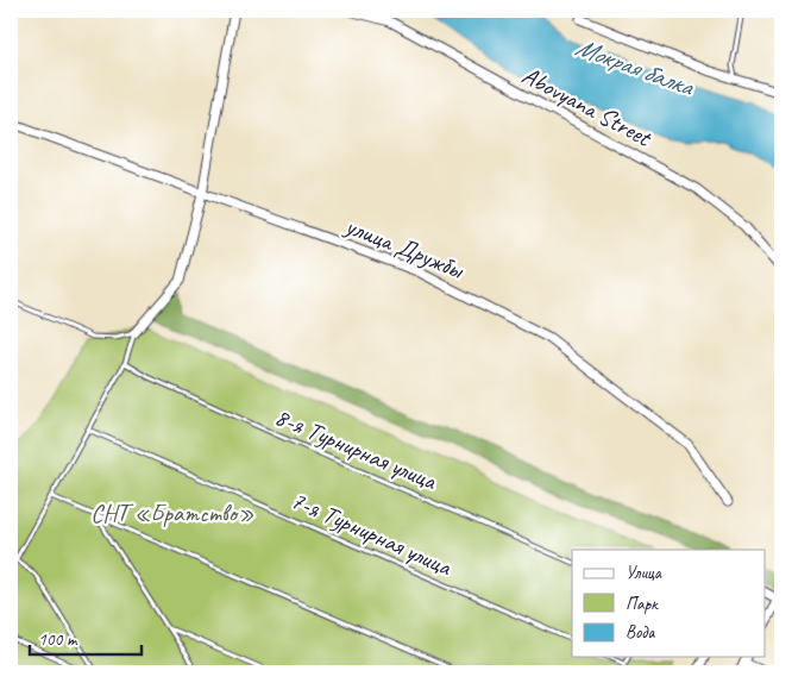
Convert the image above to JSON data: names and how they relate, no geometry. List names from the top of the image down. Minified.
{"streets":{"street":["Abovyana Street","улица Дружбы"],"lane":["8-я Турнирная улица","7-я Турнирная улица"]},"water":["Мокрая балка"],"parks":["СНТ «Братство»"],"legend":["Улица","Парк","Вода"],"scale_bar":"100 m"}
